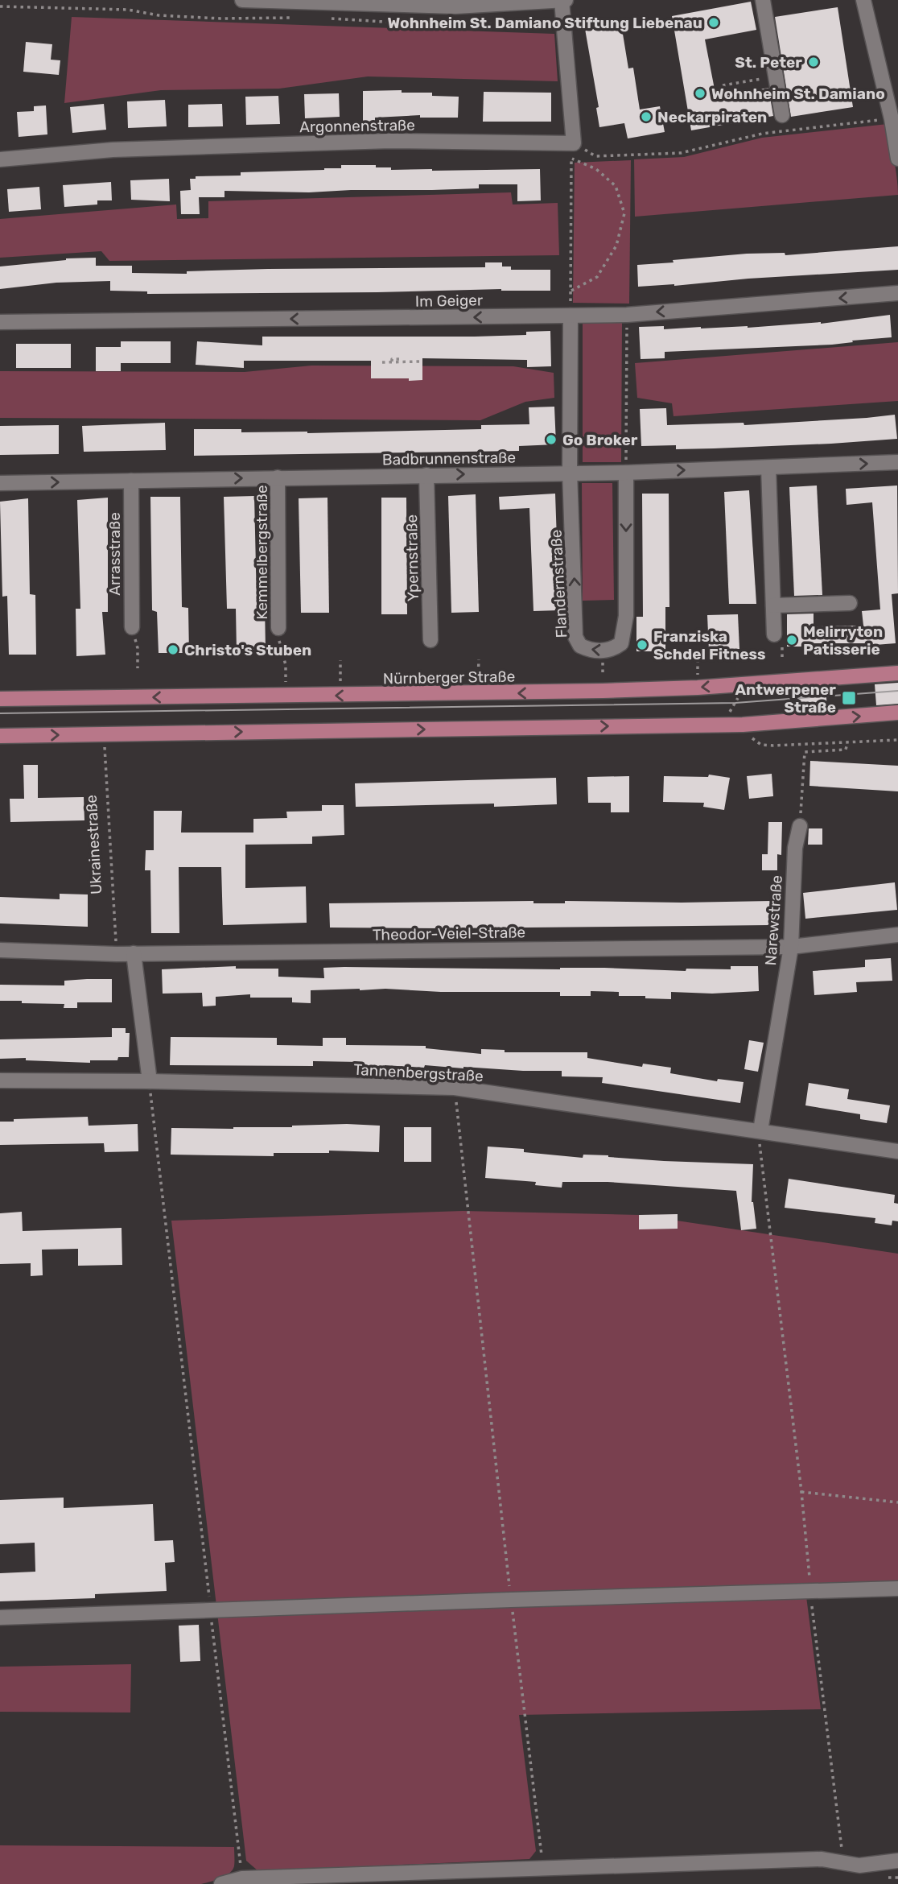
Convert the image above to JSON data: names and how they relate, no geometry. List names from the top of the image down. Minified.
{"streets":{"main road":["Nürnberger Straße"],"street":["Argonnenstraße","Im Geiger","Badbrunnenstraße","Kemmelbergstraße","Arrasstraße","Ypernstraße","Flandernstraße","Narewstraße","Theodor-Veiel-Straße","Tannenbergstraße"],"path":["Ukrainestraße"]},"crossings":[["Im Geiger","Flandernstraße"],["Badbrunnenstraße","Kemmelbergstraße"],["Badbrunnenstraße","Arrasstraße"],["Badbrunnenstraße","Ypernstraße"],["Badbrunnenstraße","Flandernstraße"],["Ukrainestraße","Theodor-Veiel-Straße"],["Narewstraße","Theodor-Veiel-Straße"],["Narewstraße","Tannenbergstraße"]],"one_way":["Im Geiger","Badbrunnenstraße"],"places":{"other":["Wohnheim St. Damiano Stiftung Liebenau","St. Peter","Wohnheim St. Damiano","Neckarpiraten","Go Broker","Melirryton Patisserie","Franziska Schdel Fitness","Christo's Stuben"],"transit":["Antwerpener Straße"]}}
